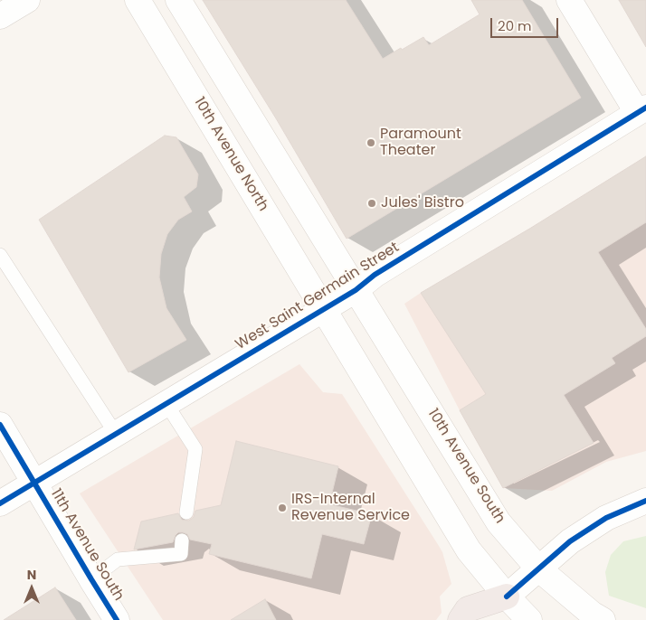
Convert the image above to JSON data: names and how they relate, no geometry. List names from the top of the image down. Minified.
{"streets":{"main road":["10th Avenue North","West Saint Germain Street","10th Avenue South","11th Avenue South"]},"crossings":[["10th Avenue North","West Saint Germain Street"],["West Saint Germain Street","10th Avenue South"],["West Saint Germain Street","11th Avenue South"]],"places":["Paramount Theater","Jules' Bistro","IRS-Internal Revenue Service"],"scale_bar":"20 m","north":"top"}
